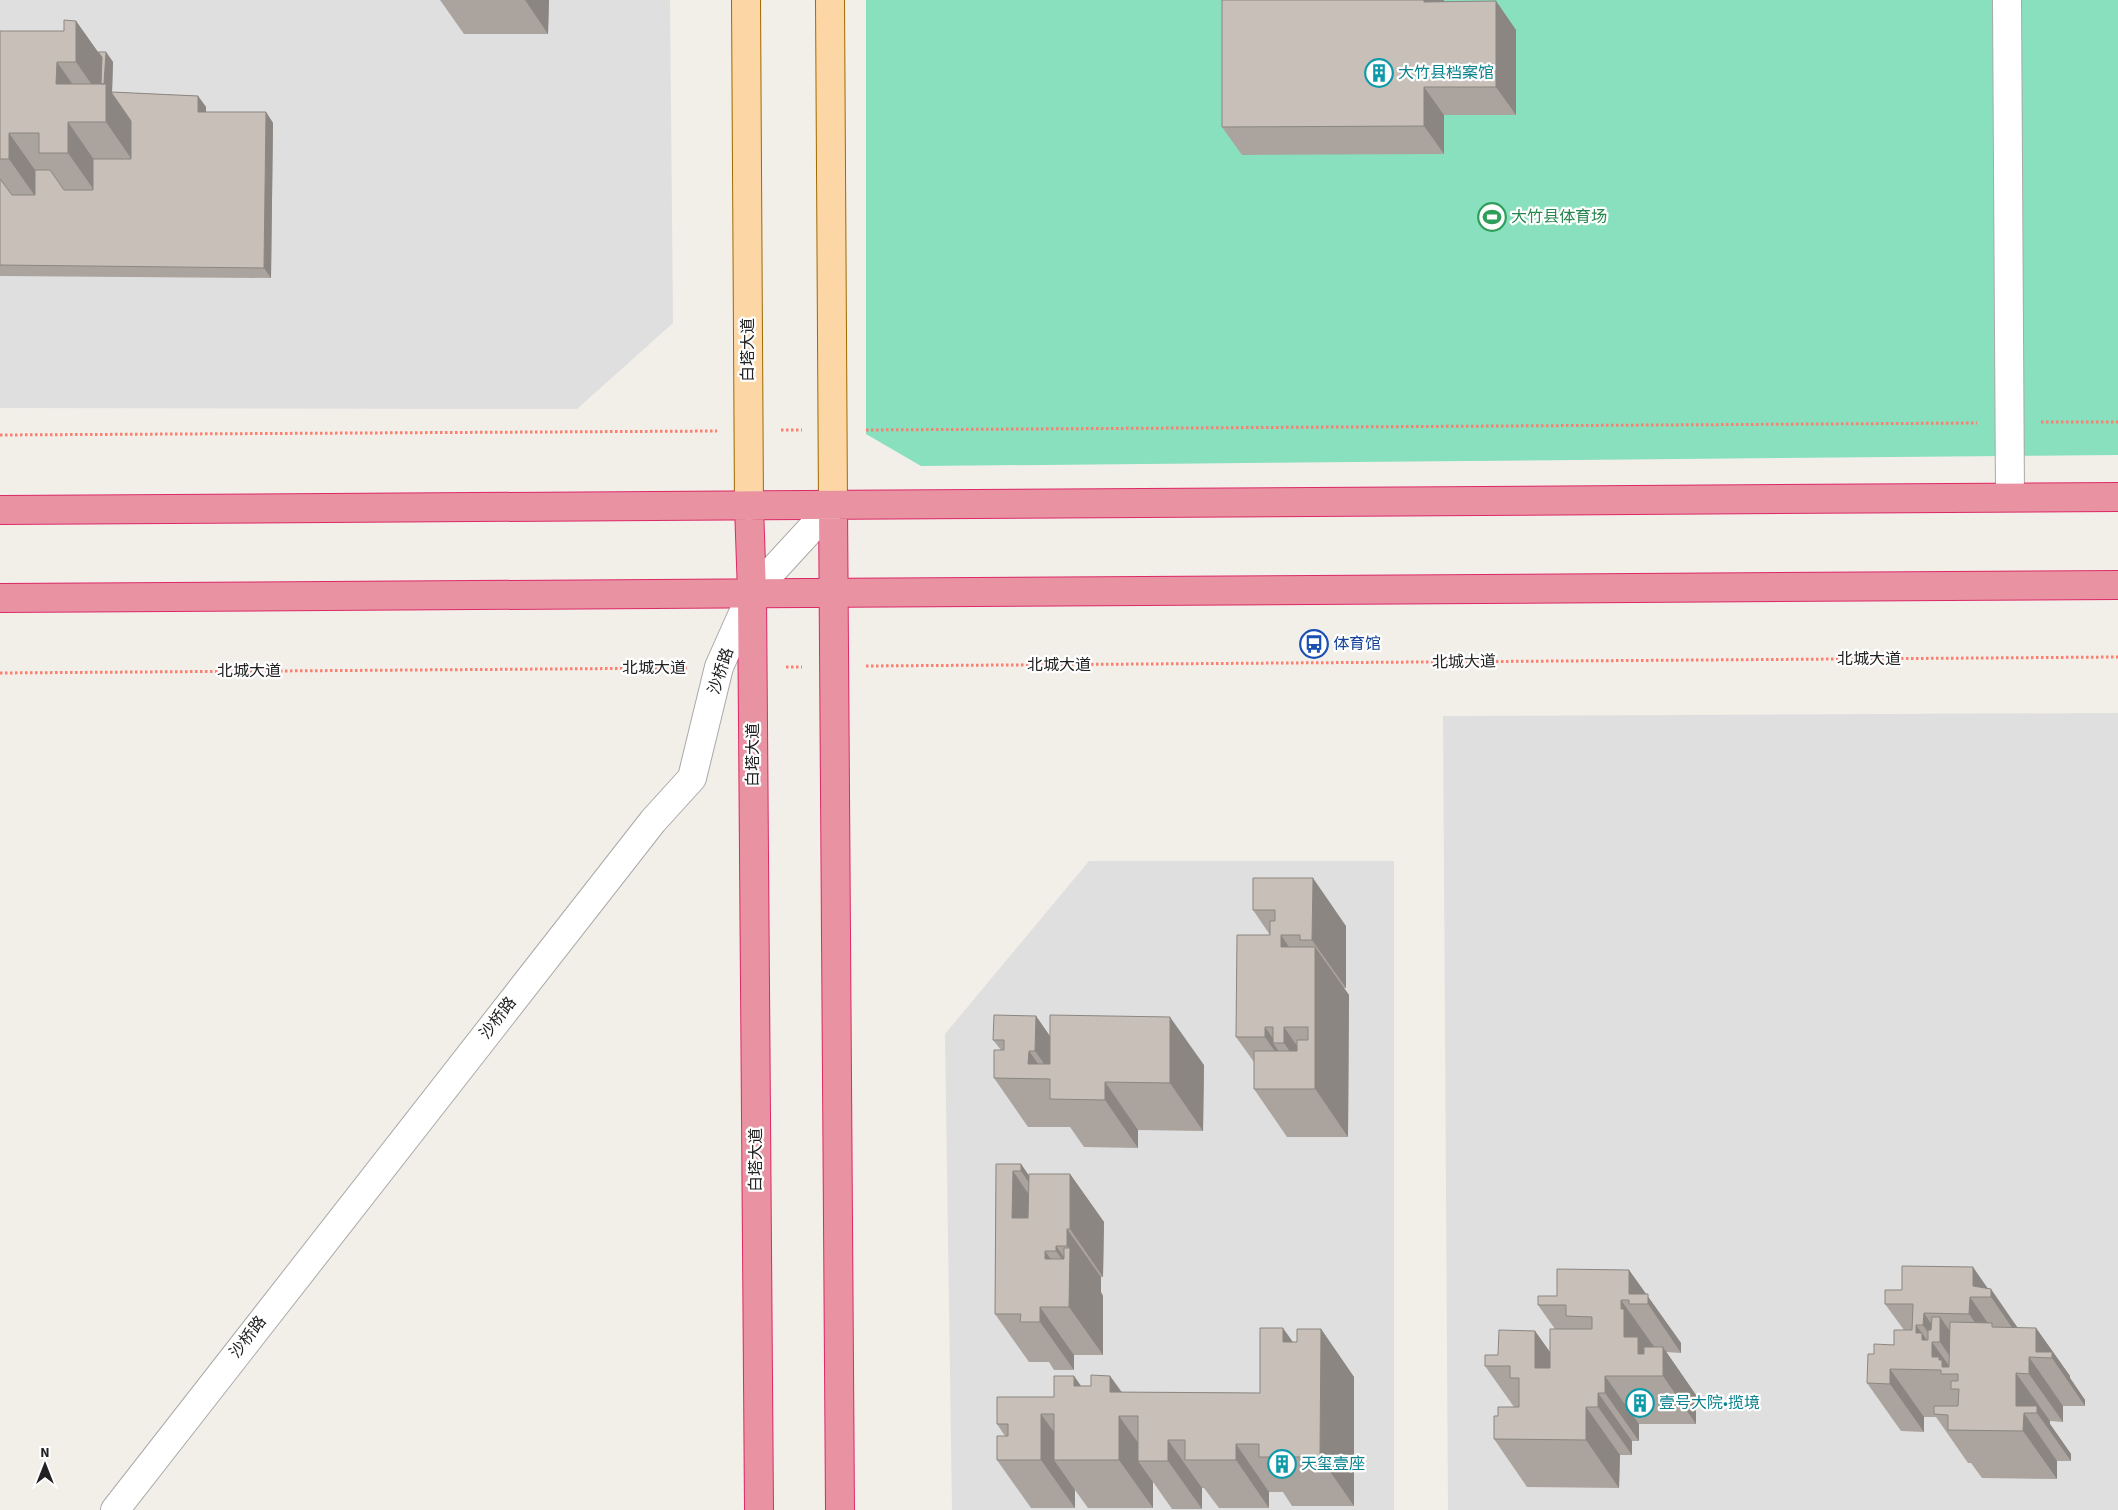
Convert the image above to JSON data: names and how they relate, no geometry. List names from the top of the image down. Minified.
{"streets":{"highway":["白塔大道"],"street":["沙桥路"],"path":["北城大道"]},"crossings":[["白塔大道","北城大道"],["白塔大道","沙桥路"],["北城大道","沙桥路"]],"places":{"building":["大竹县档案馆","壹号大院•揽境","天玺壹座"],"sports":["大竹县体育场"],"bus stop":["体育馆"]},"north":"top"}
